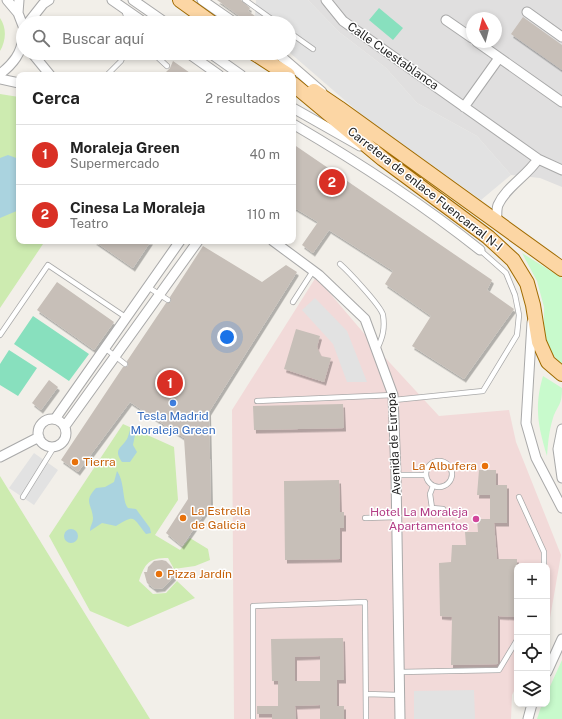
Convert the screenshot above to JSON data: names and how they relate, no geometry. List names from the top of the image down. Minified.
{"streets":{"main road":["Carretera de enlace Fuencarral N-I"],"street":["Calle Cuestablanca","Avenida de Europa"]},"places":["Tesla Madrid Moraleja Green","Tierra","La Albufera","La Estrella de Galicia","Hotel La Moraleja Apartamentos","Pizza Jardín"],"north":"top","page":{"search":"Buscar aquí","heading":["Cerca","2 resultados"],"list":[{"mark":"1","name":"Moraleja Green","note":"Supermercado","value":"40 m"},{"mark":"2","name":"Cinesa La Moraleja","note":"Teatro","value":"110 m"}],"pins":["2","1"],"map_buttons":["+","−"]}}
